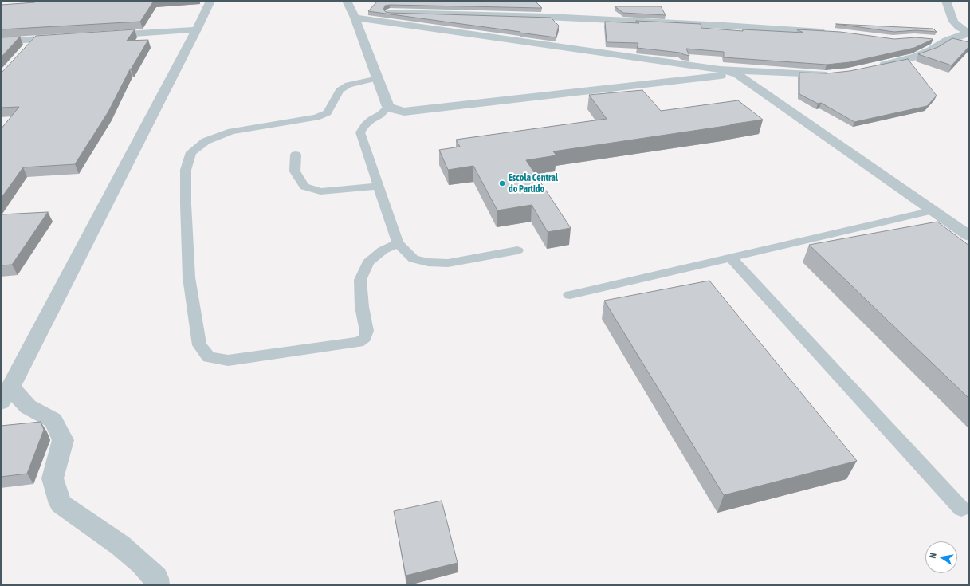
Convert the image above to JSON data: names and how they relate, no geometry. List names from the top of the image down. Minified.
{"places":["Escola Central do Partido"],"north":"left"}
